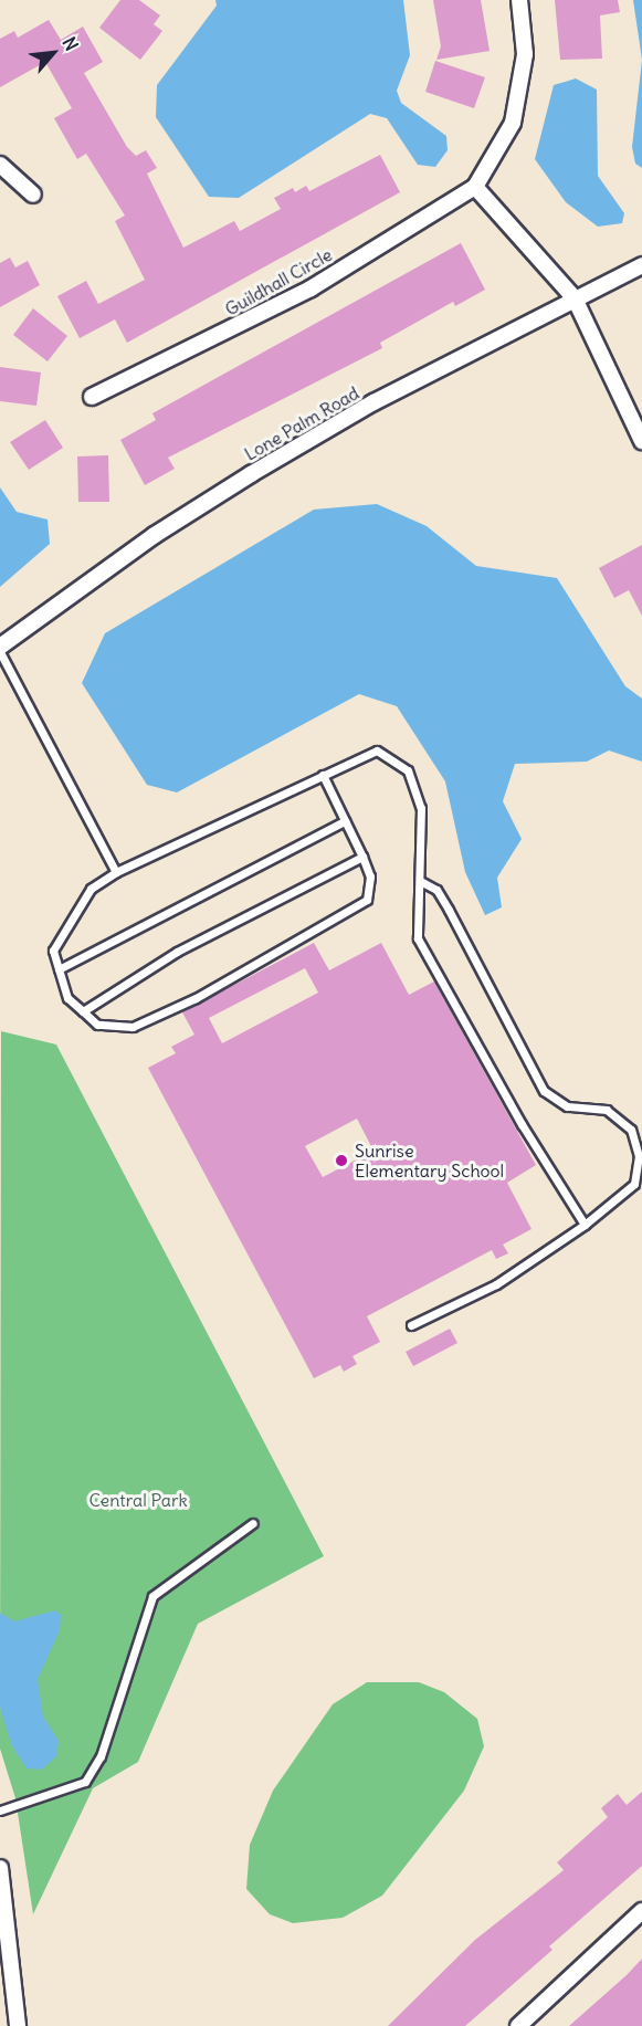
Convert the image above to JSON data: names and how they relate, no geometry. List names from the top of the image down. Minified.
{"streets":{"street":["Guildhall Circle","Lone Palm Road"]},"parks":["Central Park"],"places":["Sunrise Elementary School"],"north":"top right"}
